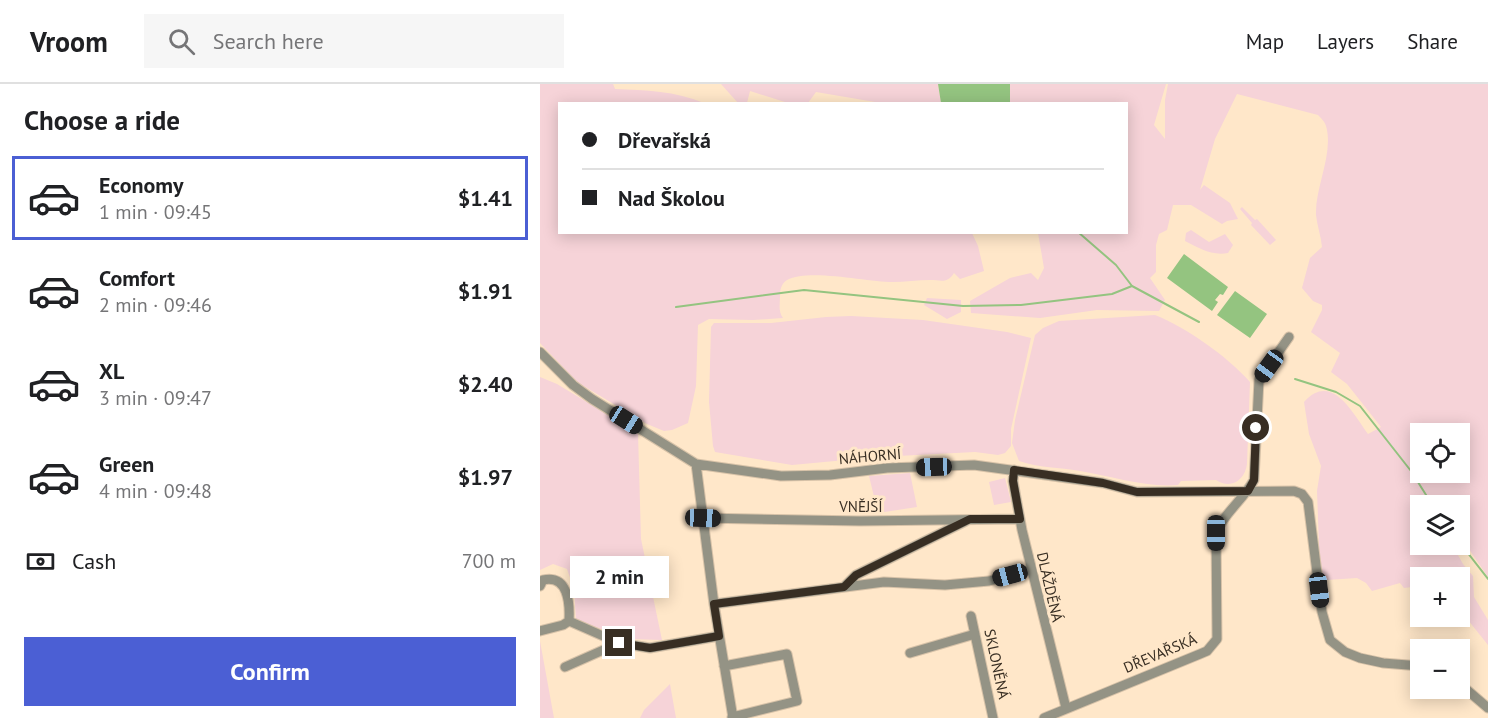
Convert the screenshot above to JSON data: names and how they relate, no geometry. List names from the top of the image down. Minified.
{"streets":{"street":["NÁHORNÍ","VNĚJŠÍ","DLÁŽDĚNÁ","DŘEVAŘSKÁ","SKLONĚNÁ"]},"crossings":[["NÁHORNÍ","DLÁŽDĚNÁ"],["NÁHORNÍ","DŘEVAŘSKÁ"],["VNĚJŠÍ","DLÁŽDĚNÁ"],["DLÁŽDĚNÁ","DŘEVAŘSKÁ"]],"page":{"header":"Vroom","search":"Search here","nav":["Map","Layers","Share"],"heading":"Choose a ride","banner":["Dřevařská","Nad Školou"],"list":[{"name":"Economy","note":"1 min · 09:45","value":"$1.41"},{"name":"Comfort","note":"2 min · 09:46","value":"$1.91"},{"name":"XL","note":"3 min · 09:47","value":"$2.40"},{"name":"Green","note":"4 min · 09:48","value":"$1.97"}],"map_buttons":["+","−"],"pay":["Cash","700 m"],"bubble":"2 min","buttons":"Confirm"}}
